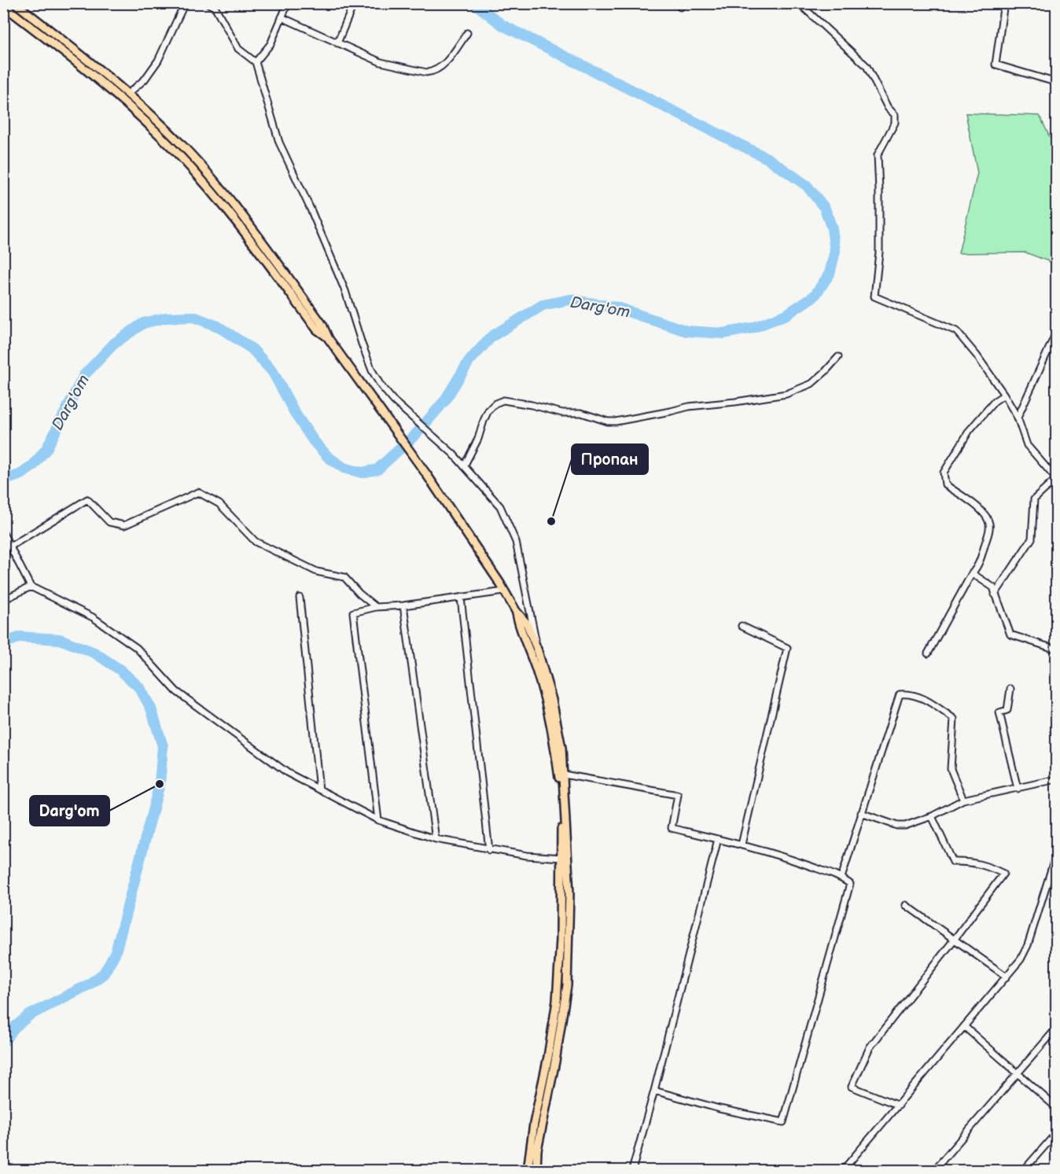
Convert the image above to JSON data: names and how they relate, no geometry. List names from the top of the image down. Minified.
{"water":["Darg'om"],"places":["Пропан","Darg'om"]}
